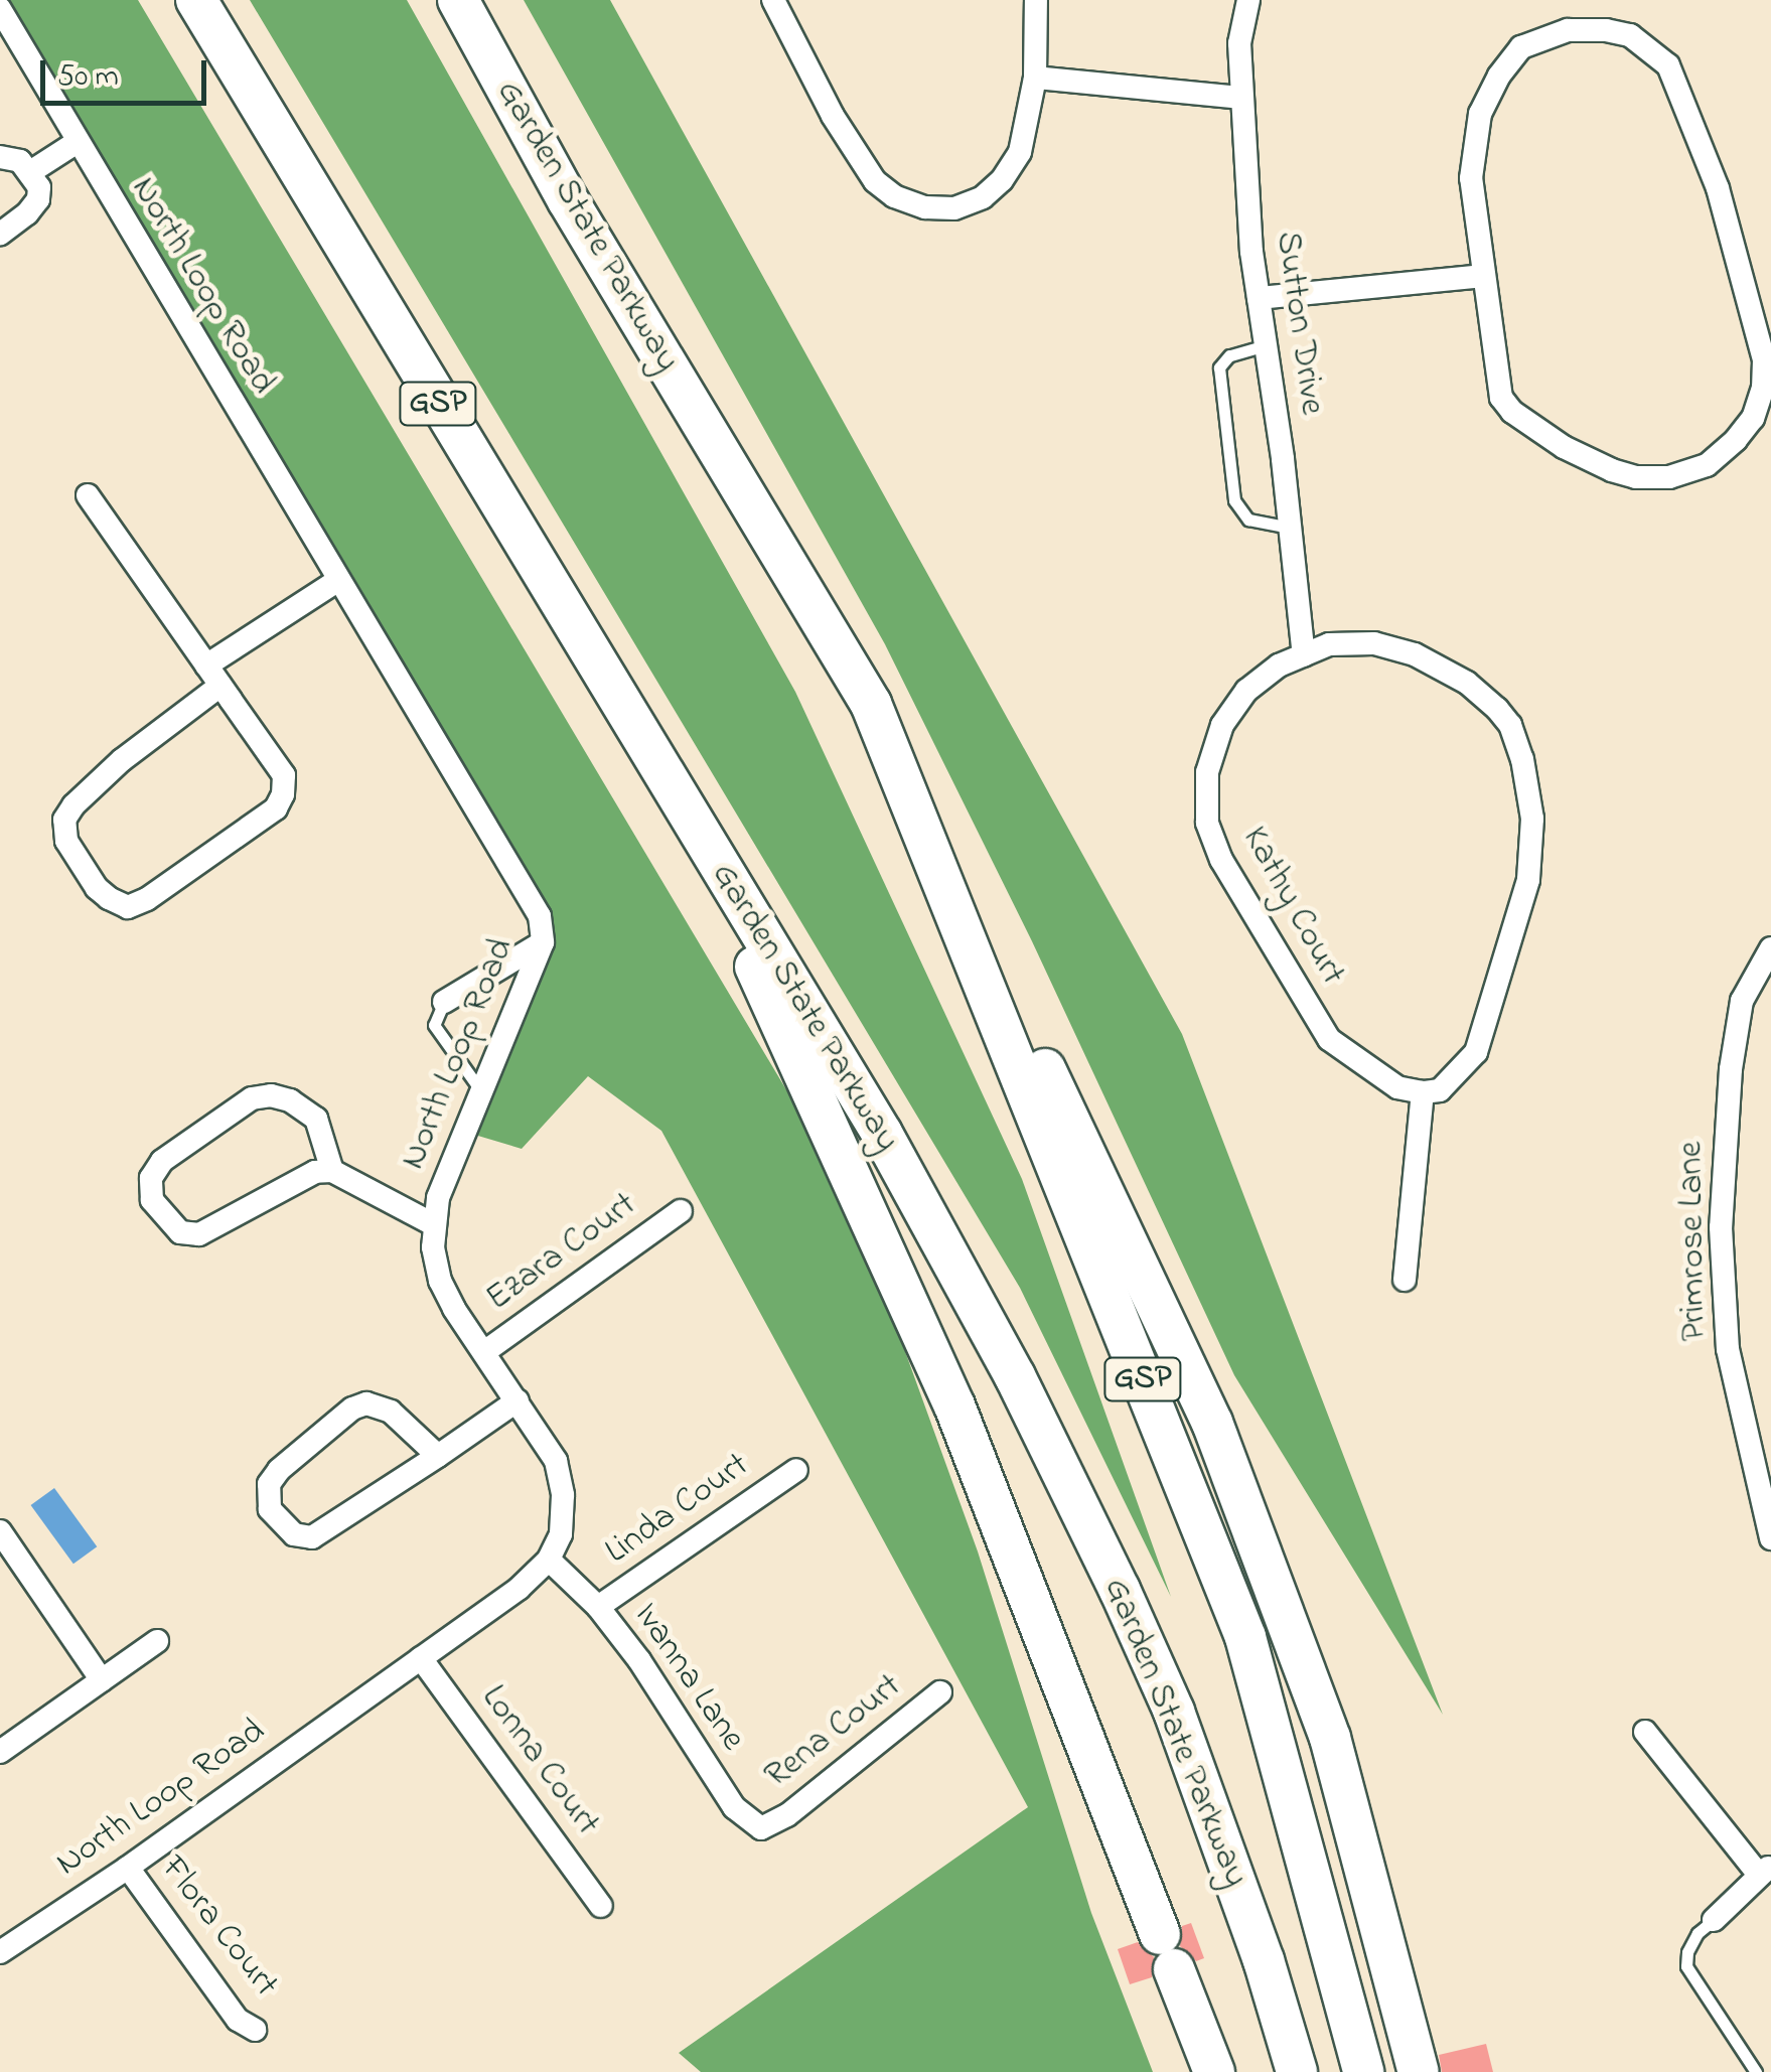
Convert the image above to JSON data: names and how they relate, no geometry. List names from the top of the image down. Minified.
{"streets":{"highway":["Garden State Parkway","GSP"],"street":["North Loop Road","Sutton Drive","Kathy Court","Primrose Lane","Ezara Court","Linda Court","Ivanna Lane","Rena Court","Lonna Court","Flora Court"]},"crossings":[["North Loop Road","Ezara Court"],["North Loop Road","Ivanna Lane"],["North Loop Road","Lonna Court"],["North Loop Road","Flora Court"],["Sutton Drive","Kathy Court"],["Linda Court","Ivanna Lane"],["Ivanna Lane","Rena Court"]],"scale_bar":"50 m"}
